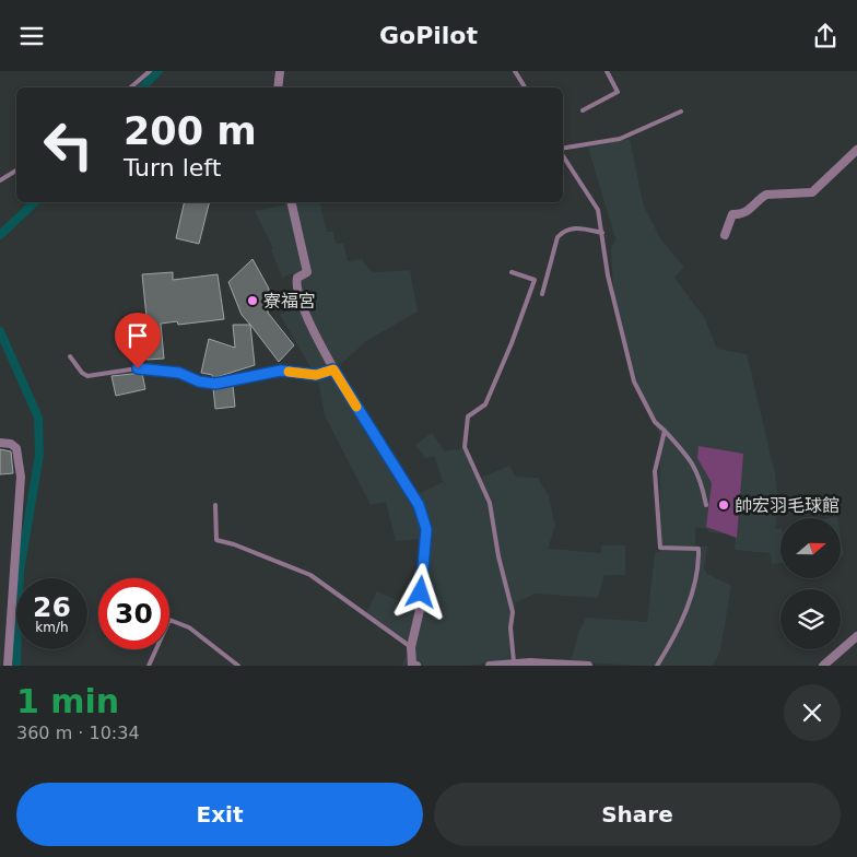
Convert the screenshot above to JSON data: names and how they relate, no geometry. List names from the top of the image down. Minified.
{"places":["寮福宮","帥宏羽毛球館"],"north":"right","page":{"header":"GoPilot","turn":["200 m","Turn left"],"speed":"26 km/h","limit":"30","heading":["1 min","360 m · 10:34"],"buttons":["Exit","Share"]}}
